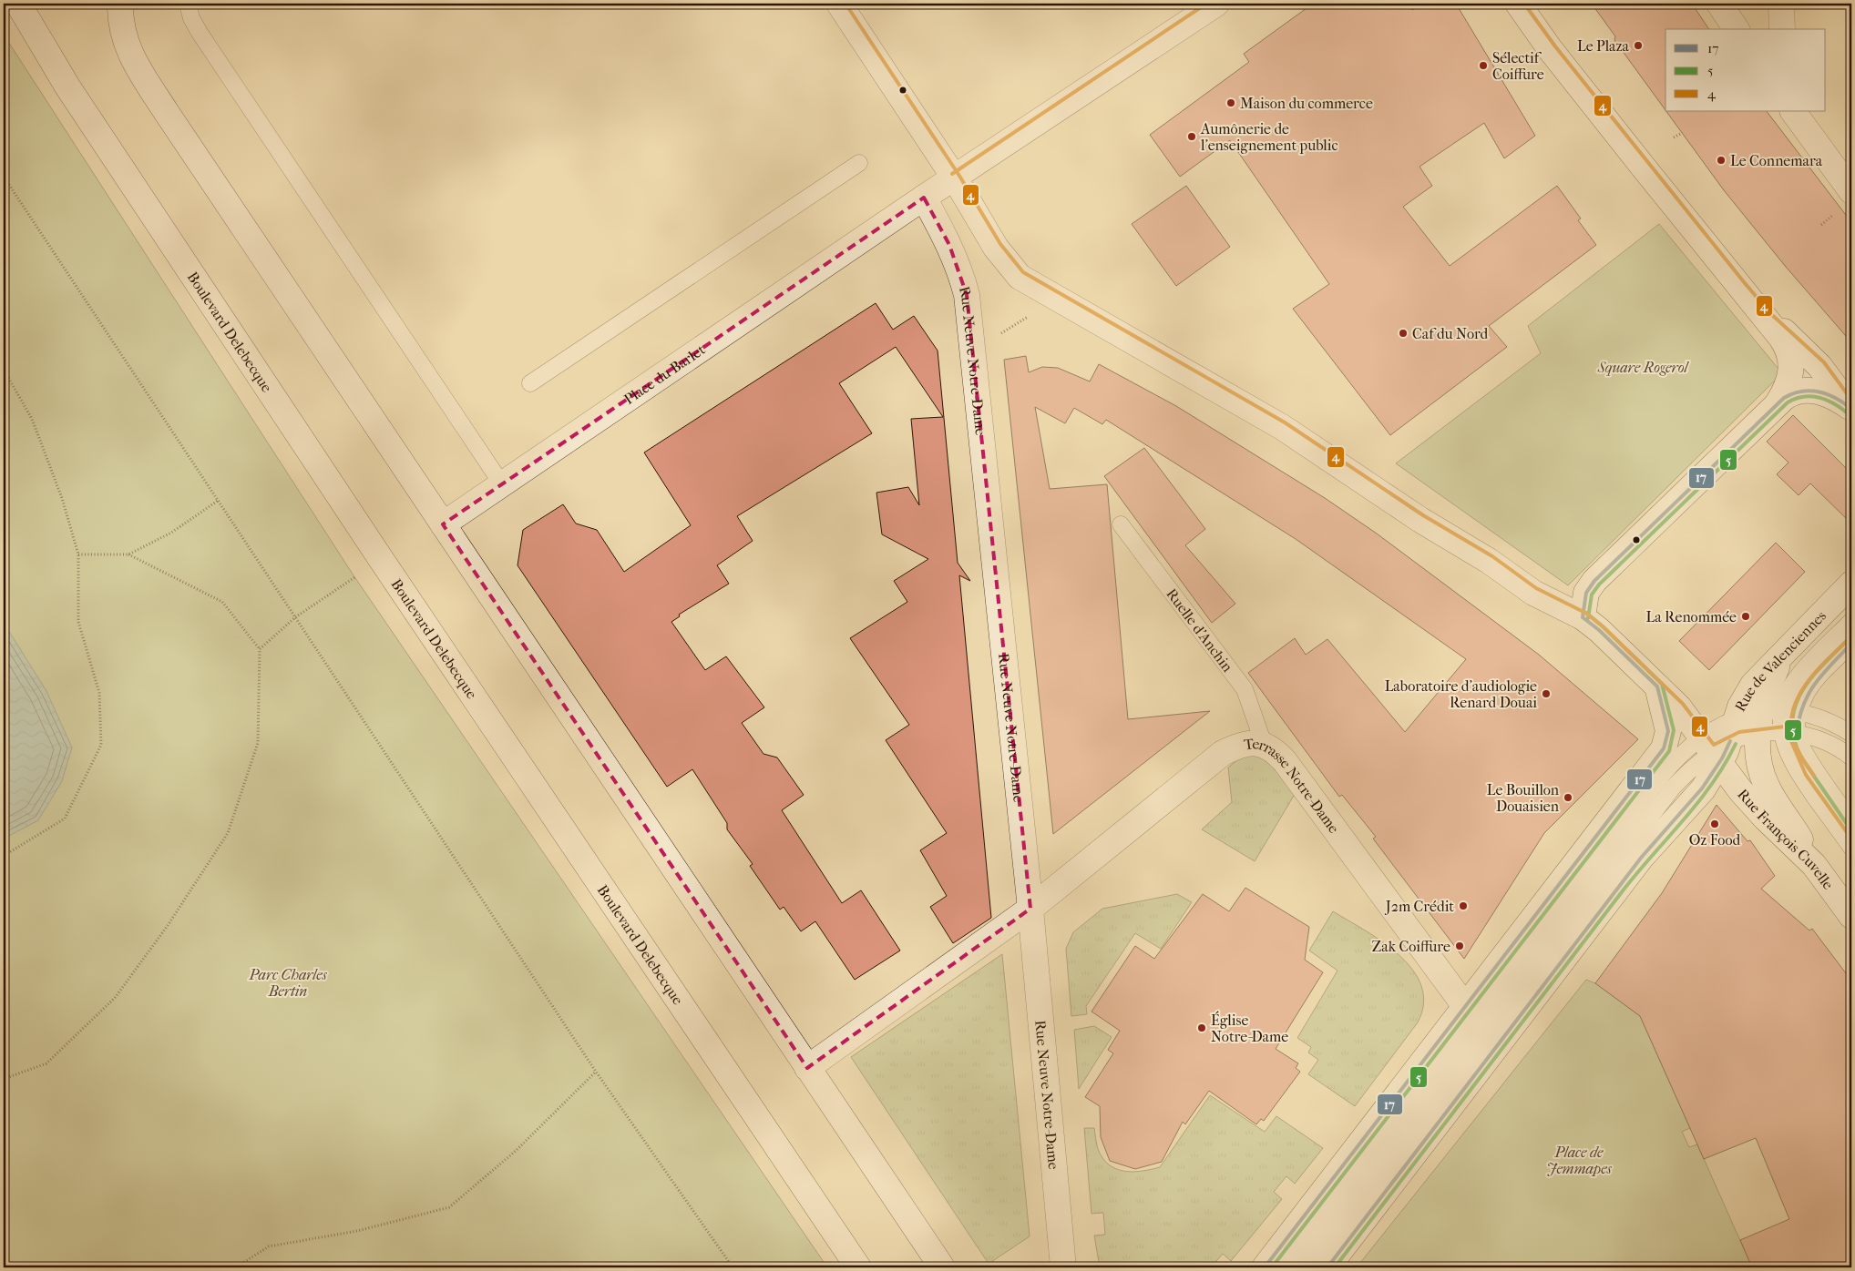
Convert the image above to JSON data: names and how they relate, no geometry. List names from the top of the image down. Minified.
{"streets":{"street":["Boulevard Delebecque","Rue Neuve Notre-Dame","Place du Barlet","Rue de Valenciennes","Terrasse Notre-Dame","Rue François Cuvelle"],"lane":["Ruelle d'Anchin"]},"crossings":[["Rue Neuve Notre-Dame","Place du Barlet"],["Rue Neuve Notre-Dame","Terrasse Notre-Dame"],["Place du Barlet","Rue François Cuvelle"],["Ruelle d'Anchin","Terrasse Notre-Dame"],["Rue de Valenciennes","Rue François Cuvelle"]],"parks":["Square Rogerol","Parc Charles Bertin","Place de Jemmapes"],"places":["Le Plaza","Sélectif Coiffure","Maison du commerce","Aumônerie de l'enseignement public","Le Connemara","Caf du Nord","La Renommée","Laboratoire d'audiologie Renard Douai","Le Bouillon Douaisien","Oz Food","J2m Crédit","Zak Coiffure","Église Notre-Dame"],"lines":["transit line 4","transit line 17","transit line 5"],"legend":["17","5","4"]}
